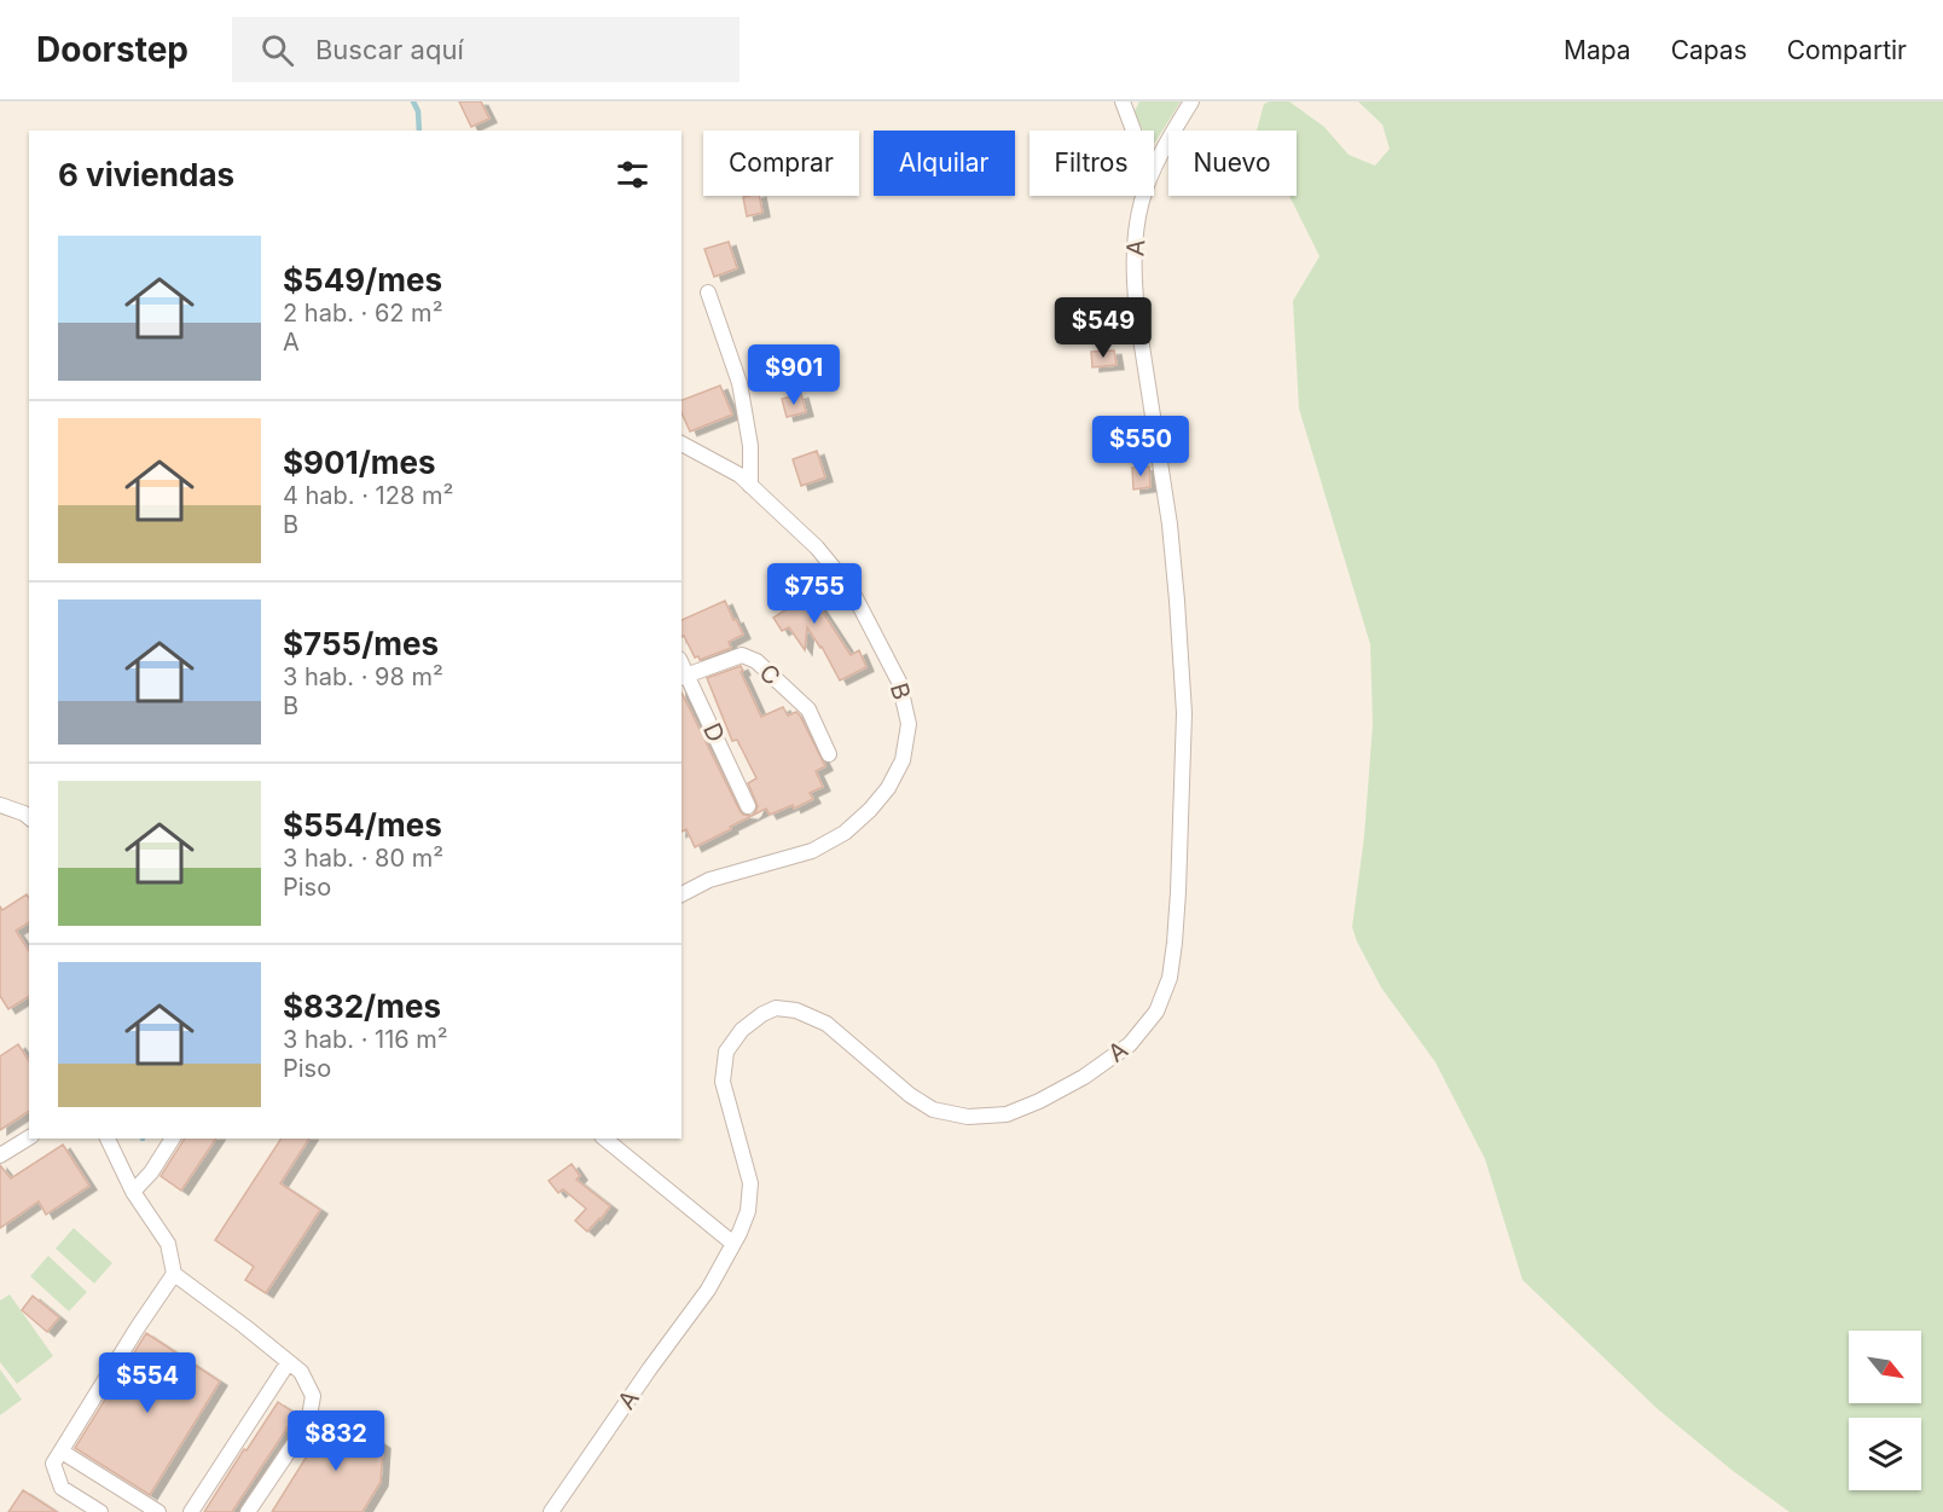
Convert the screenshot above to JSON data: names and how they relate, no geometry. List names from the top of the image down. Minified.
{"streets":{"street":["A","C","B","D"]},"crossings":[["C","D"]],"north":"bottom right","page":{"header":"Doorstep","search":"Buscar aquí","nav":["Mapa","Capas","Compartir"],"chip":["Comprar","Alquilar","Filtros","Nuevo"],"heading":"6 viviendas","list":[{"name":"$549/mes","note":"2 hab. · 62 m² · A"},{"name":"$901/mes","note":"4 hab. · 128 m² · B"},{"name":"$755/mes","note":"3 hab. · 98 m² · B"},{"name":"$554/mes","note":"3 hab. · 80 m² · Piso"},{"name":"$832/mes","note":"3 hab. · 116 m² · Piso"}],"price":["$549","$901","$550","$755","$554","$832"]}}
